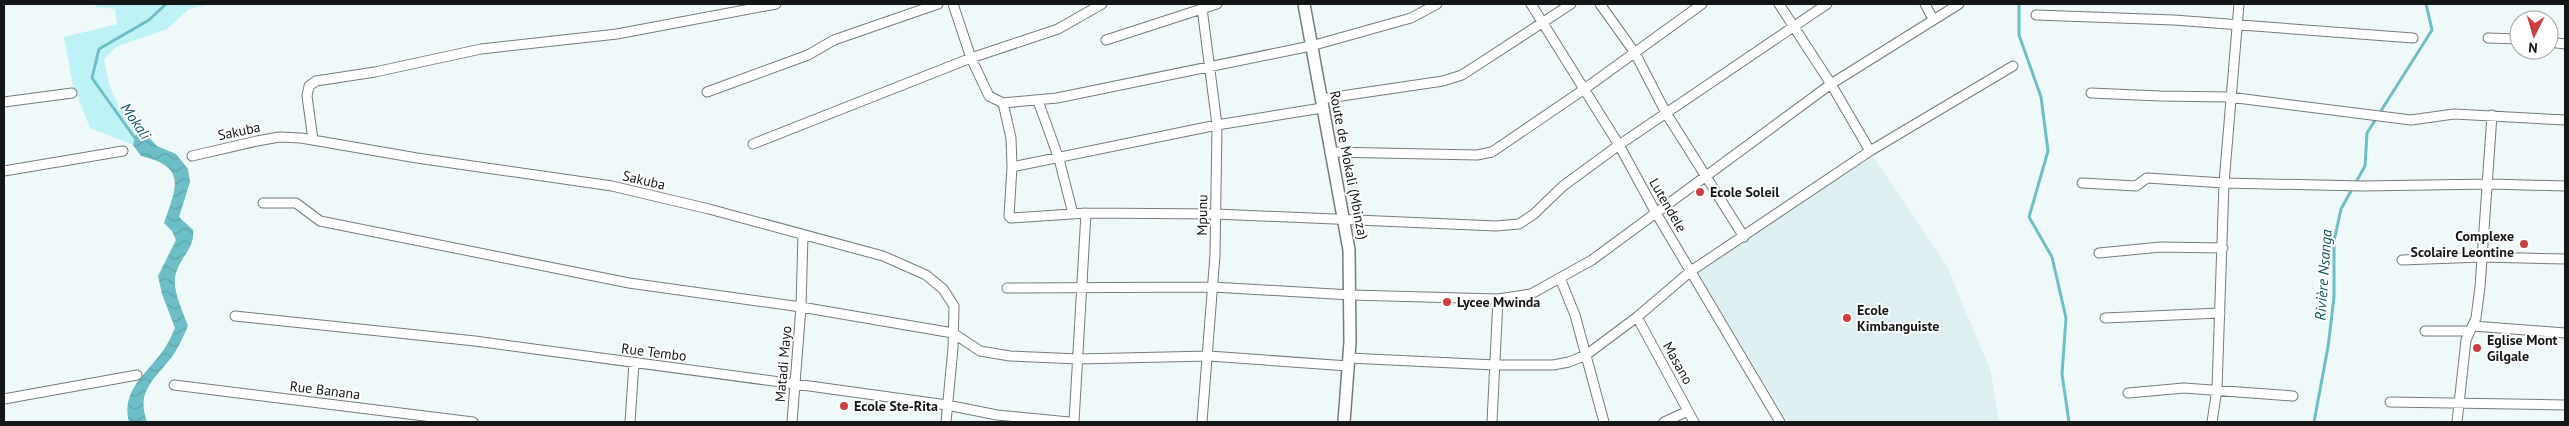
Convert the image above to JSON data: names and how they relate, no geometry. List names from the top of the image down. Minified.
{"streets":{"street":["Sakuba","Route de Mokali (Mbinza)","Lutendele","Mpunu","Rue Tembo","Masano","Matadi Mayo","Rue Banana"]},"crossings":[["Sakuba","Rue Tembo"],["Sakuba","Matadi Mayo"],["Rue Tembo","Matadi Mayo"]],"water":["Mokali","Rivière Nsanga"],"places":["Ecole Soleil","Complexe Scolaire Leontine","Lycee Mwinda","Ecole Kimbanguiste","Eglise Mont Gilgale","Ecole Ste-Rita"],"north":"bottom"}
